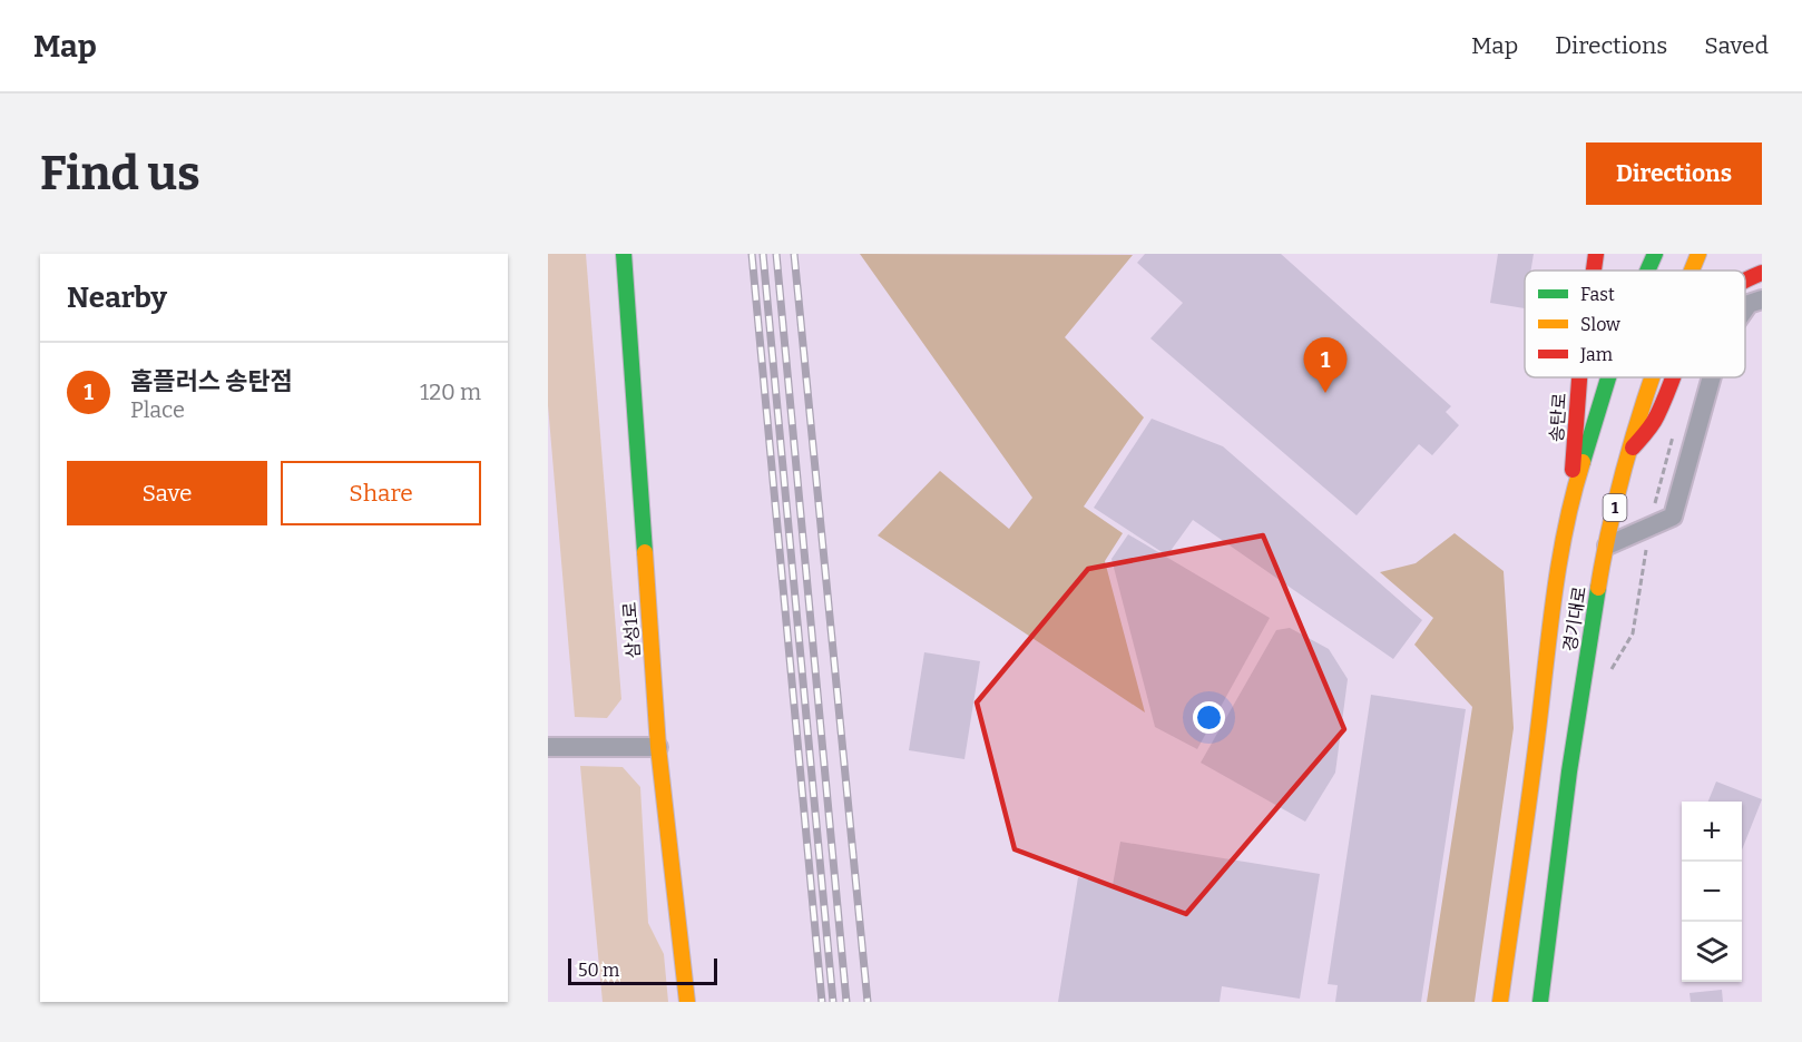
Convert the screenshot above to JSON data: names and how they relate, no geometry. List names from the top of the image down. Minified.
{"streets":{"main road":["송탄로","1","경기대로","삼성1로"]},"crossings":[["송탄로","경기대로"]],"legend":["Fast","Slow","Jam"],"scale_bar":"50 m","page":{"header":"Map","nav":["Map","Directions","Saved"],"buttons":["Directions",["Save","Share"]],"title":"Find us","heading":"Nearby","pins":"1","list":[{"mark":"1","name":"홈플러스 송탄점","note":"Place","value":"120 m"}],"map_buttons":["+","−"],"scale":"50 m"}}
